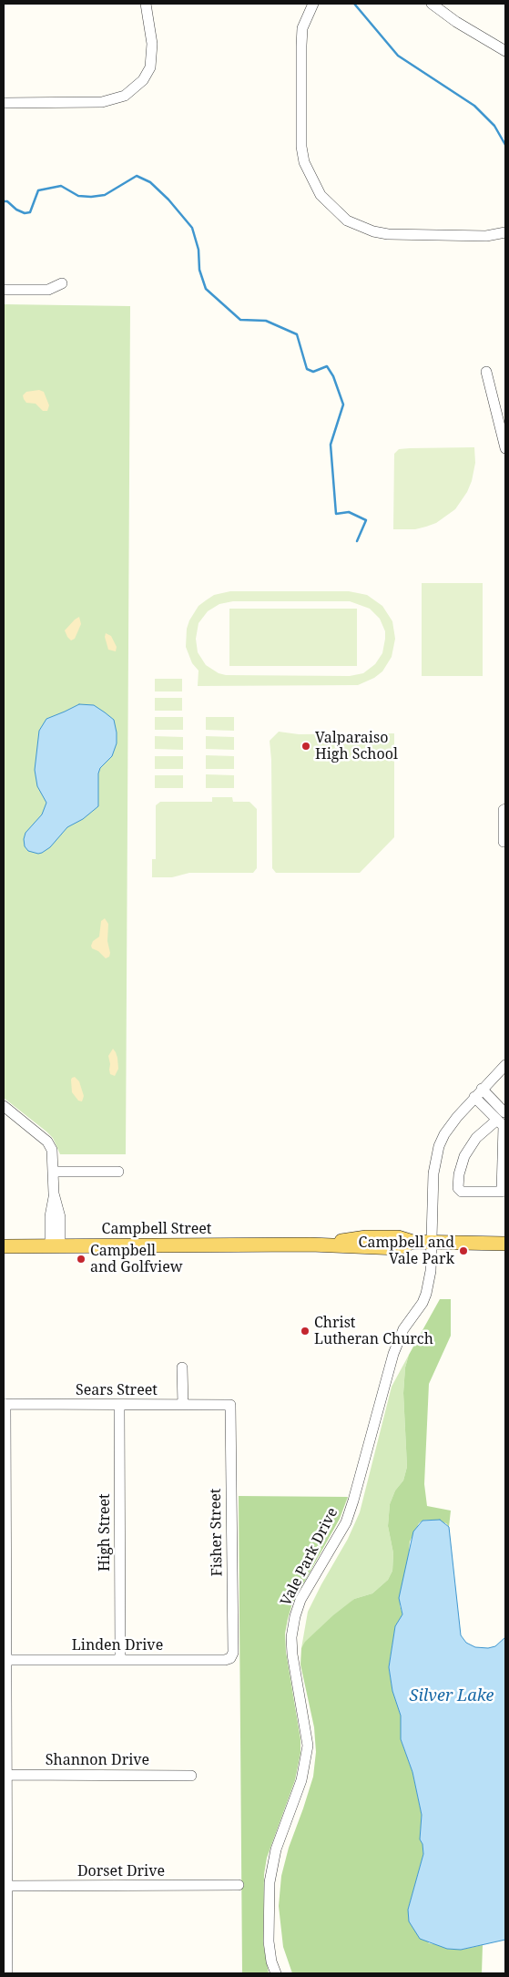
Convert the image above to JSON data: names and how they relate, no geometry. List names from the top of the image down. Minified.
{"streets":{"main road":["Campbell Street"],"street":["Sears Street","High Street","Fisher Street","Vale Park Drive","Linden Drive","Shannon Drive","Dorset Drive"]},"crossings":[["Campbell Street","Vale Park Drive"],["Sears Street","High Street"],["Sears Street","Fisher Street"],["High Street","Linden Drive"],["Fisher Street","Linden Drive"]],"water":["Silver Lake"],"places":["Valparaiso High School","Campbell and Vale Park","Campbell and Golfview","Christ Lutheran Church"]}
